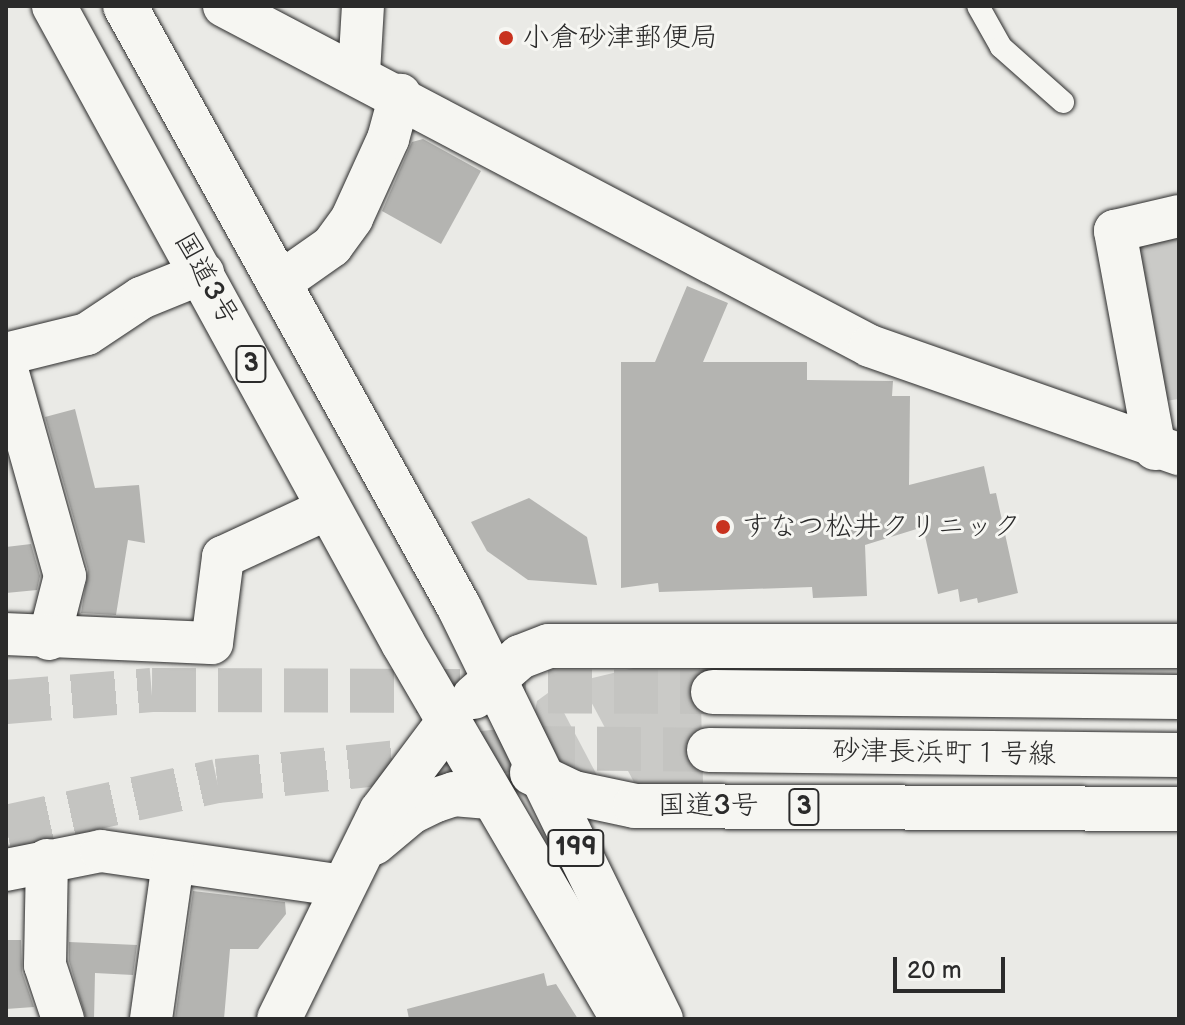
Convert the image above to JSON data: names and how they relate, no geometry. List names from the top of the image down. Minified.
{"streets":{"main road":["国道3号","3","砂津長浜町１号線","199"]},"crossings":[["国道3号","199"]],"places":["小倉砂津郵便局","すなつ松井クリニック"],"scale_bar":"20 m"}
